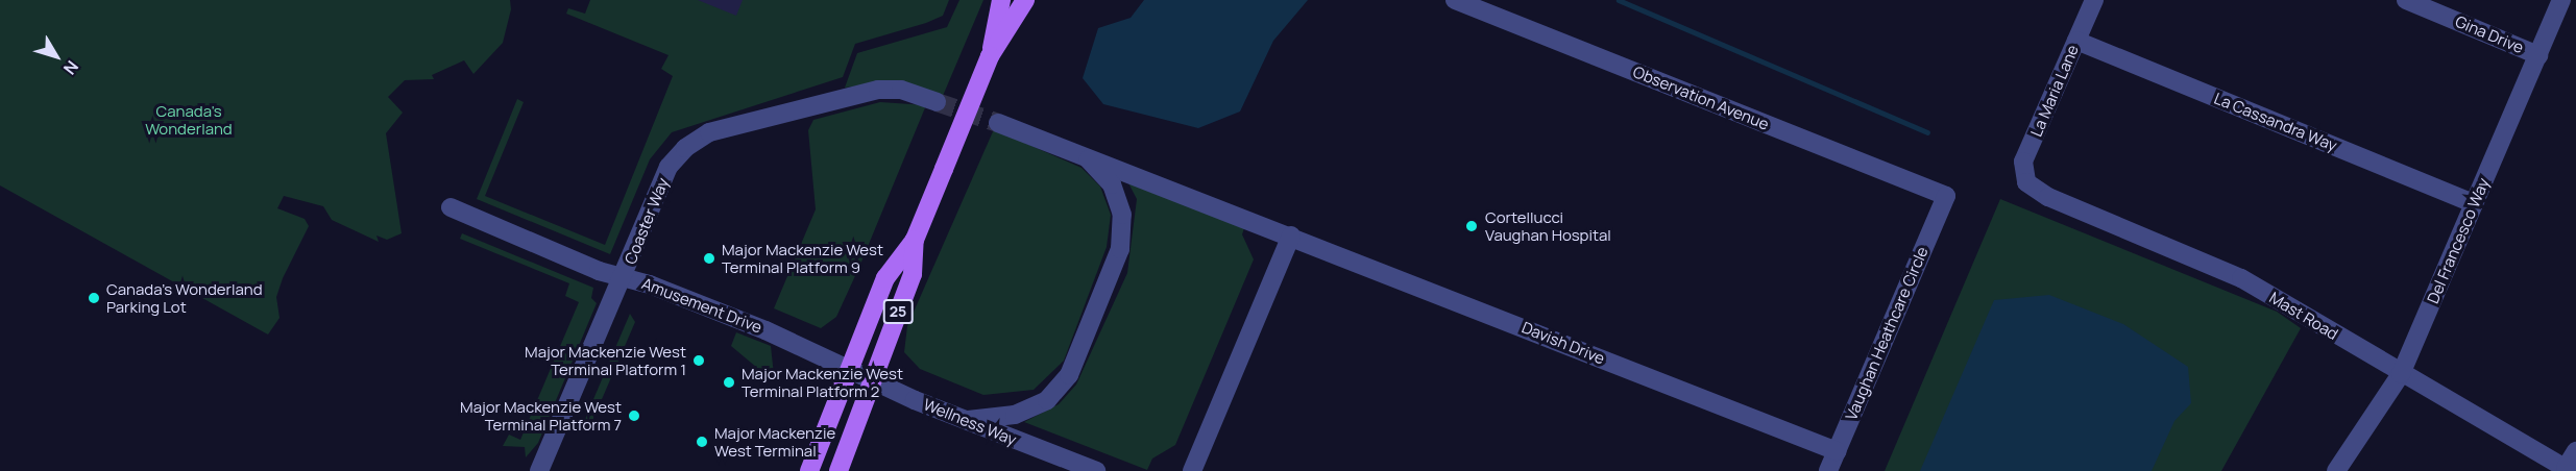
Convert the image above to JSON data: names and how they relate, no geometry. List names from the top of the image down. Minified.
{"streets":{"main road":["25"],"street":["Gina Drive","La Maria Lane","Observation Avenue","La Cassandra Way","Coaster Way","Del Francesco Way","Amusement Drive","Mast Road","Vaughan Heathcare Circle","Davish Drive","Wellness Way"]},"crossings":[["Gina Drive","Del Francesco Way"],["La Maria Lane","La Cassandra Way"],["La Maria Lane","Mast Road"],["Observation Avenue","Vaughan Heathcare Circle"],["La Cassandra Way","Del Francesco Way"],["Coaster Way","Amusement Drive"],["Del Francesco Way","Mast Road"],["Amusement Drive","25"],["Amusement Drive","Wellness Way"],["25","Wellness Way"],["Vaughan Heathcare Circle","Davish Drive"]],"parks":["Canada's Wonderland"],"places":["Cortellucci Vaughan Hospital","Major Mackenzie West Terminal Platform 9","Canada's Wonderland Parking Lot","Major Mackenzie West Terminal Platform 1","Major Mackenzie West Terminal Platform 2","Major Mackenzie West Terminal Platform 7","Major Mackenzie West Terminal"],"north":"bottom right"}
